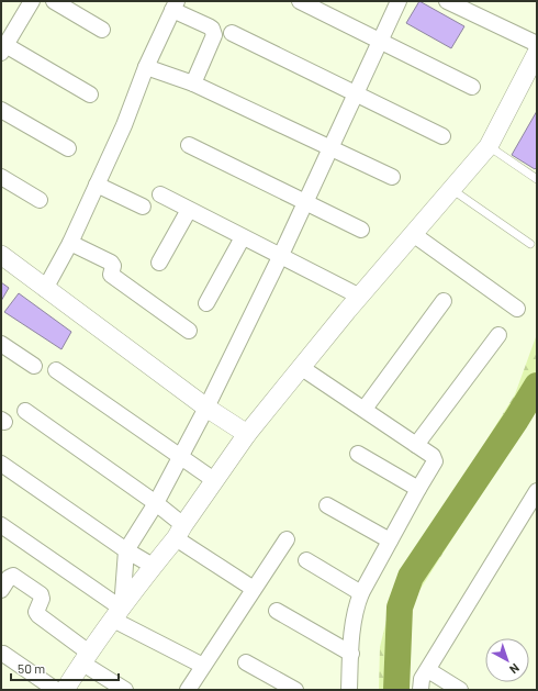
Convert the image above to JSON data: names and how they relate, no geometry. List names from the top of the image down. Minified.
{"scale_bar":"50 m","north":"bottom right"}
